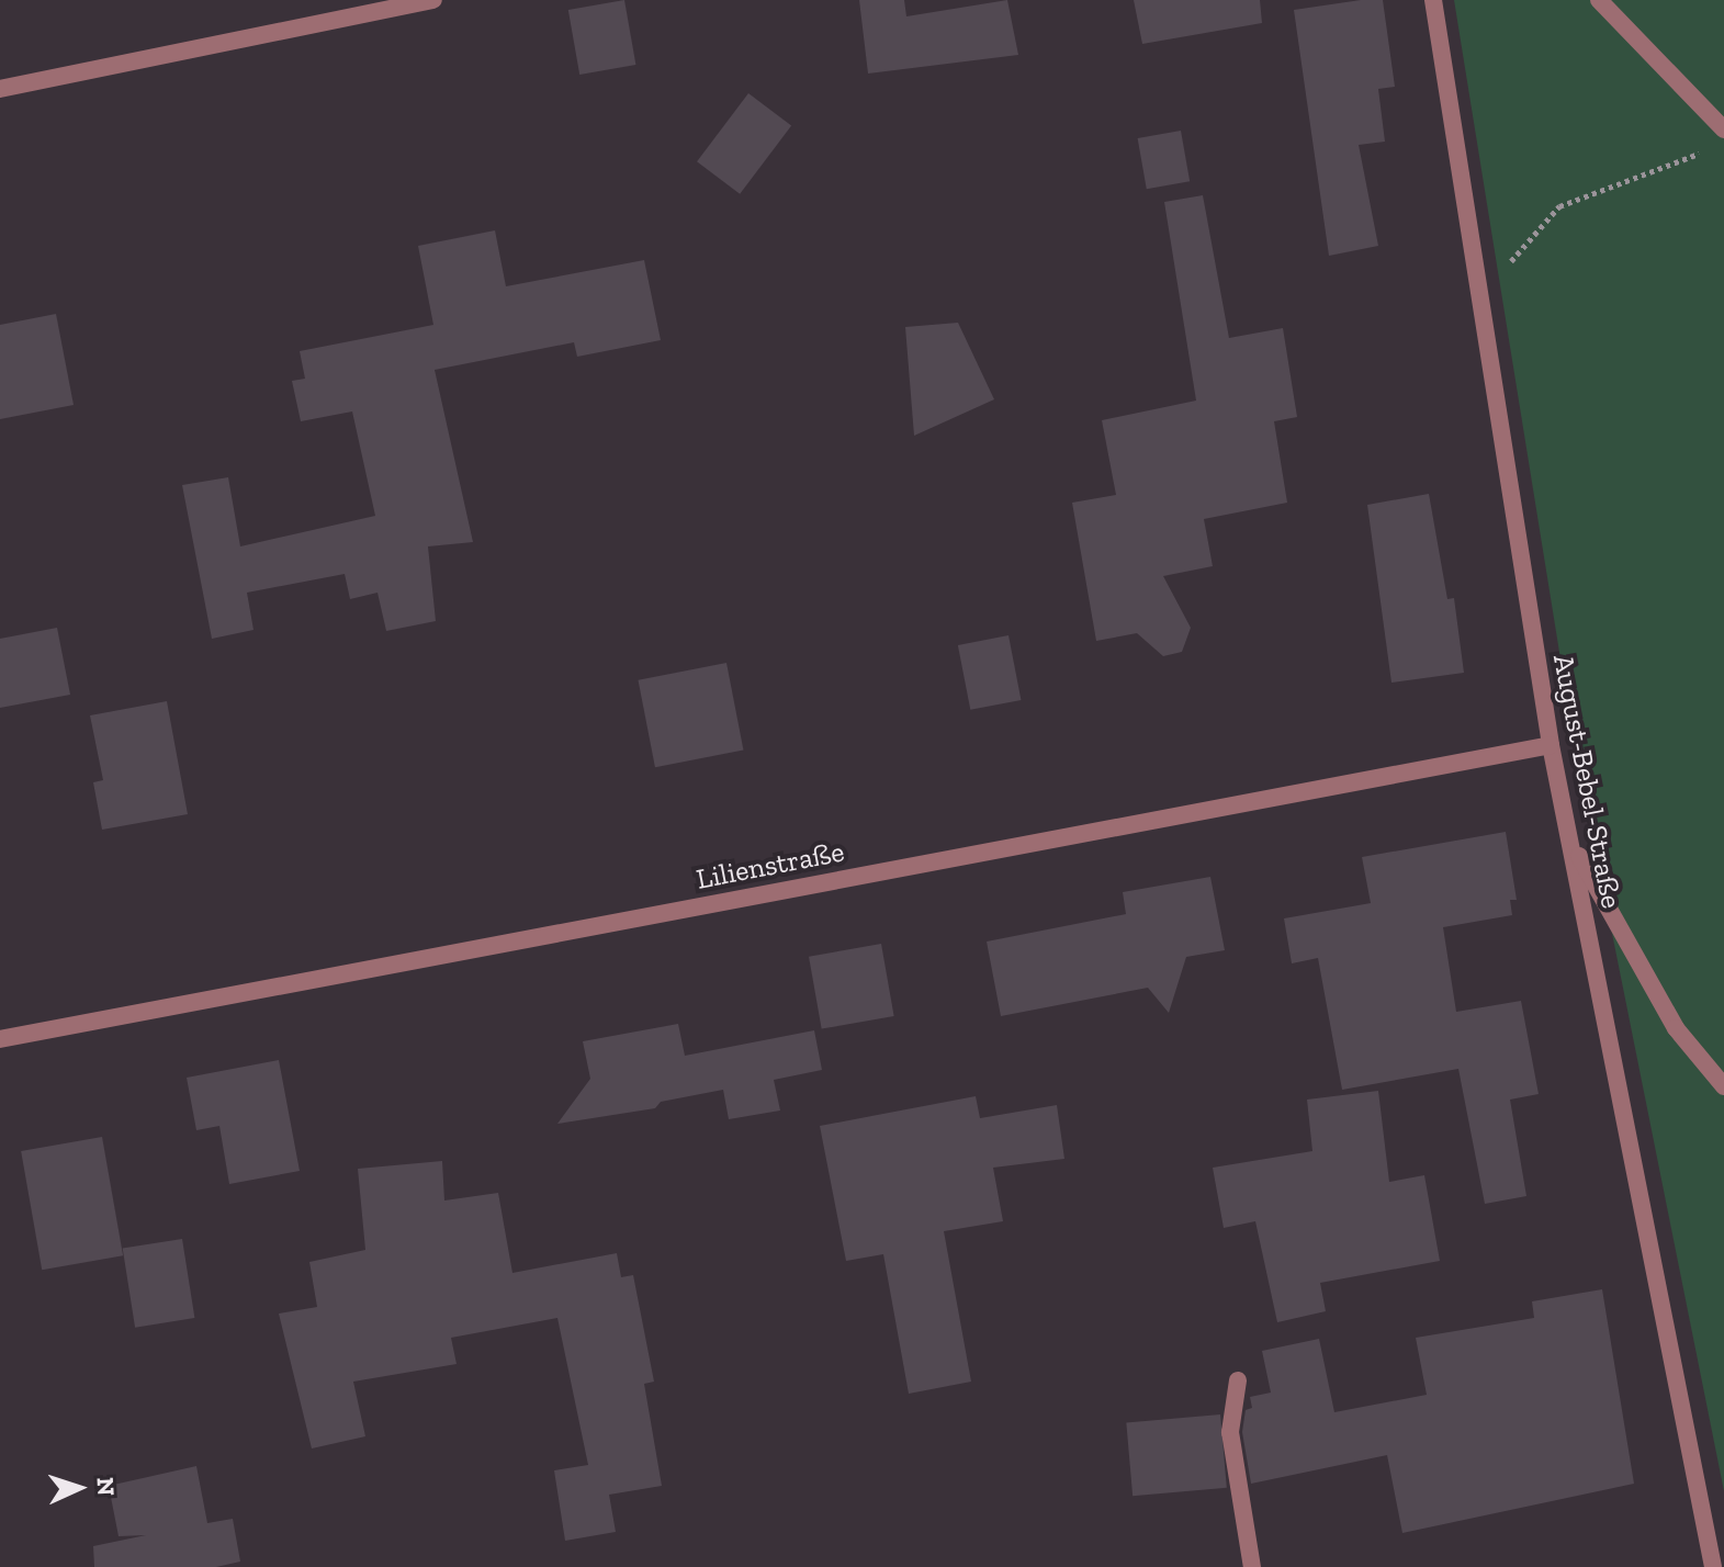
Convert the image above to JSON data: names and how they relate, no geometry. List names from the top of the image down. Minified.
{"streets":{"street":["August-Bebel-Straße","Lilienstraße"]},"crossings":[["August-Bebel-Straße","Lilienstraße"]],"north":"right"}
